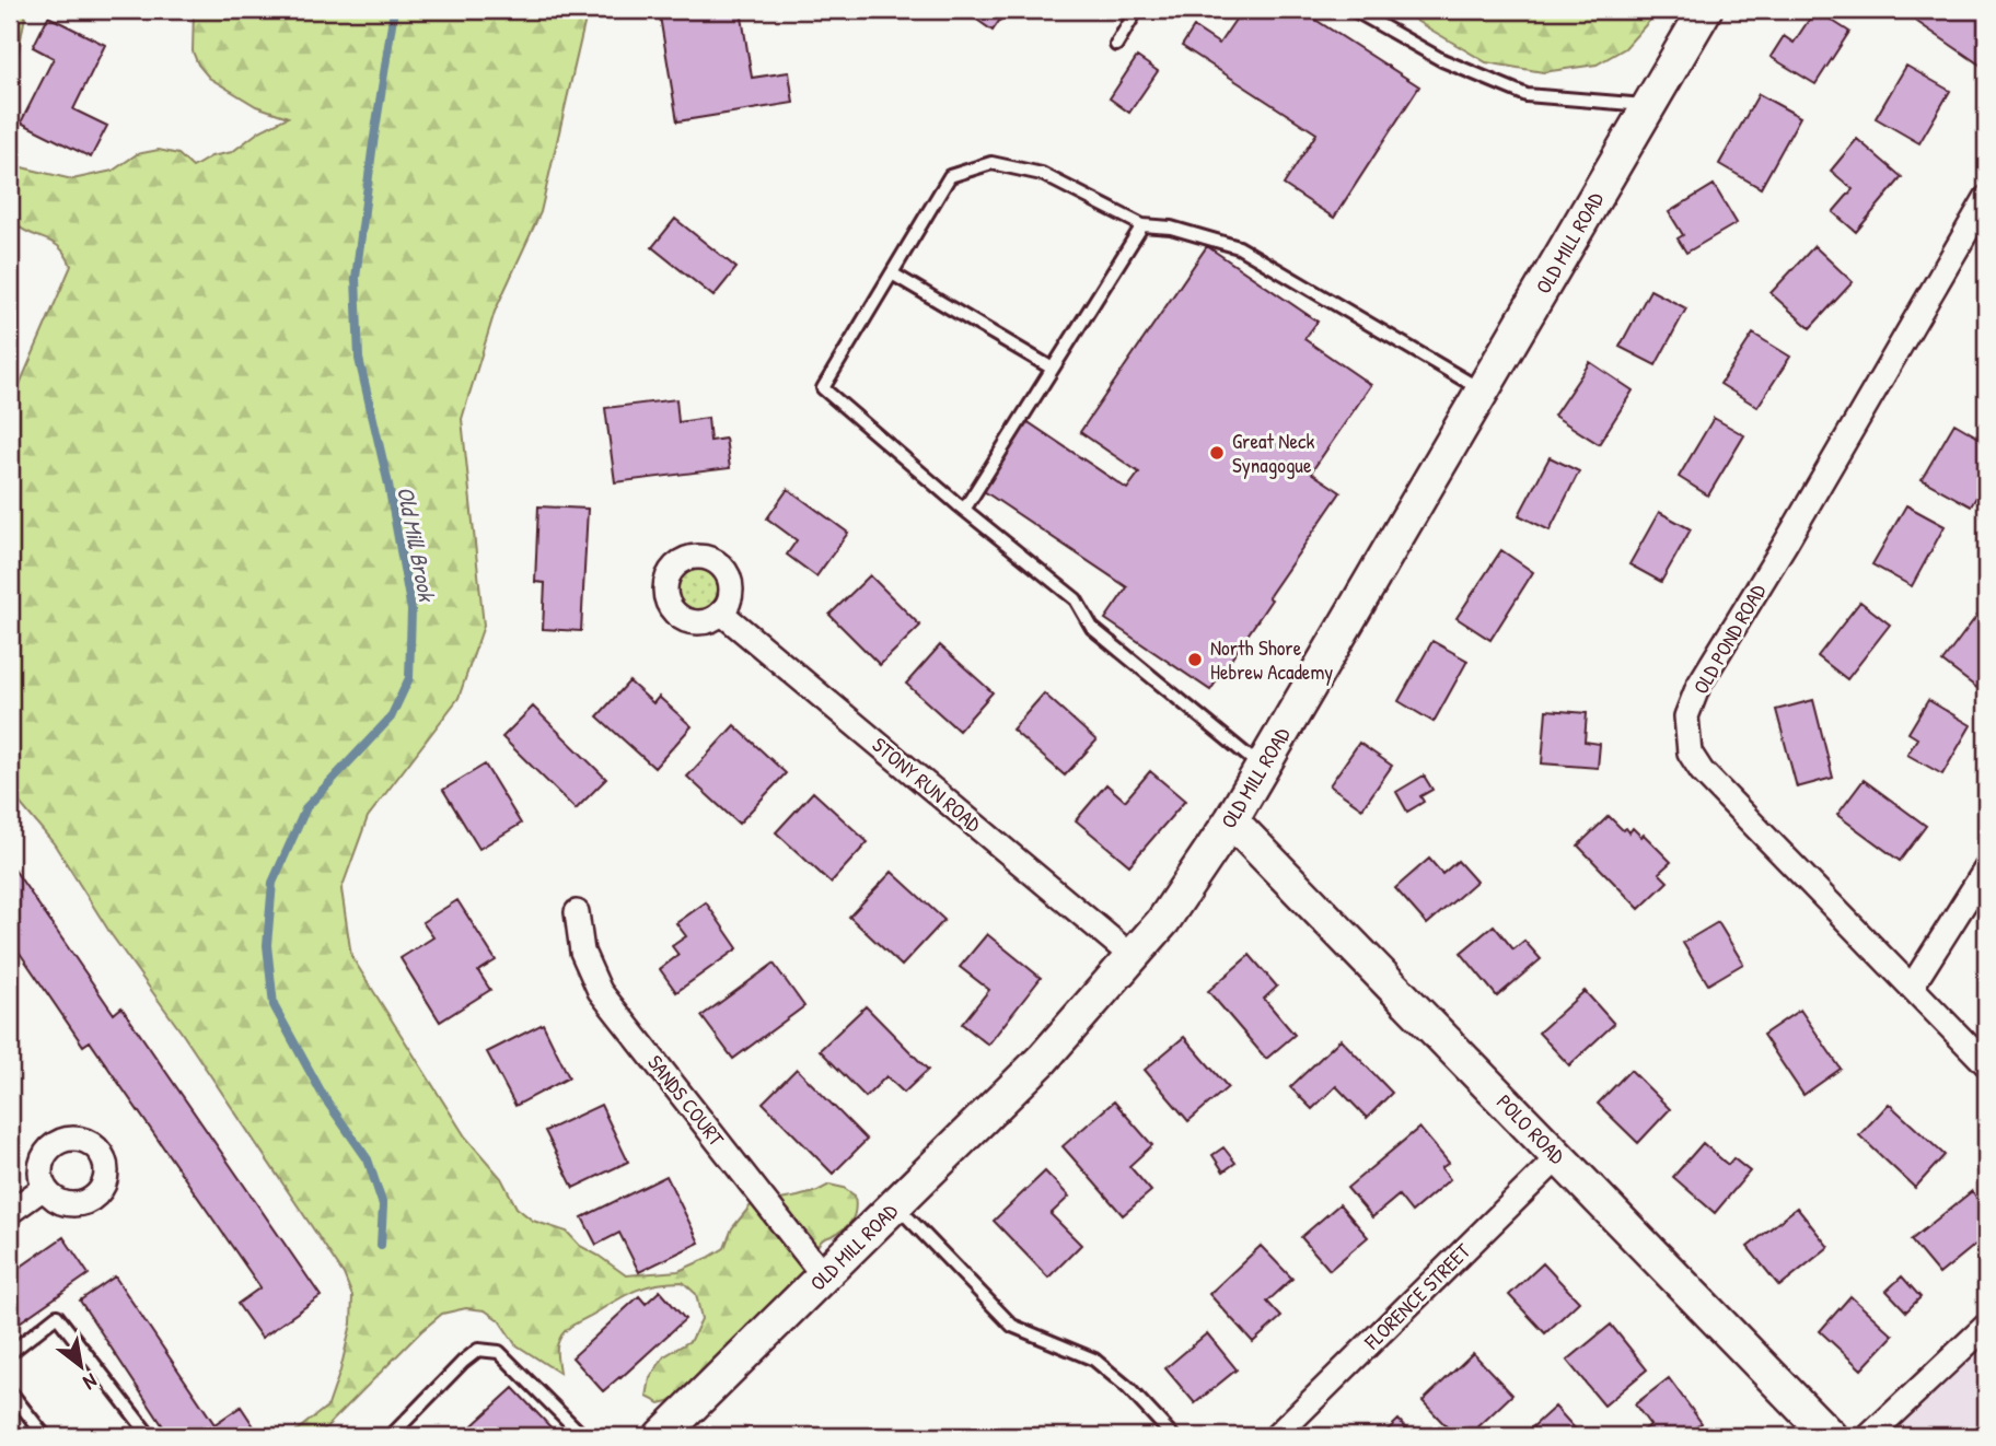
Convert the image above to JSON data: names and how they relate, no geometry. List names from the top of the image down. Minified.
{"streets":{"street":["OLD MILL ROAD","OLD POND ROAD","STONY RUN ROAD","SANDS COURT","POLO ROAD","FLORENCE STREET"]},"crossings":[["OLD MILL ROAD","STONY RUN ROAD"],["OLD MILL ROAD","SANDS COURT"],["OLD MILL ROAD","POLO ROAD"],["POLO ROAD","FLORENCE STREET"]],"water":["Old Mill Brook"],"places":["Great Neck Synagogue","North Shore Hebrew Academy"],"north":"bottom right"}
